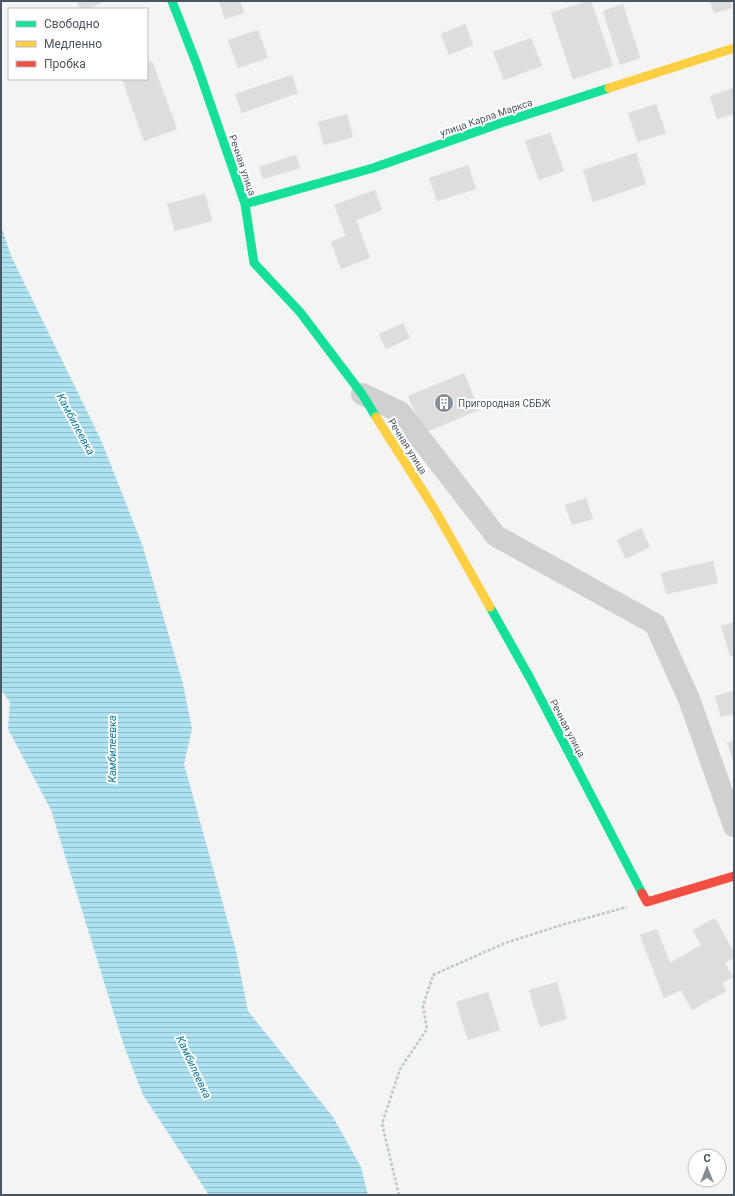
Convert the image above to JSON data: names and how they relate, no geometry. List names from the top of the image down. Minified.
{"streets":{"street":["улица Карла Маркса","Речная улица"]},"crossings":[["улица Карла Маркса","Речная улица"]],"water":["Камбилеевка"],"places":{"building":["Пригородная СББЖ"]},"legend":["Свободно","Медленно","Пробка"],"north":"top"}
